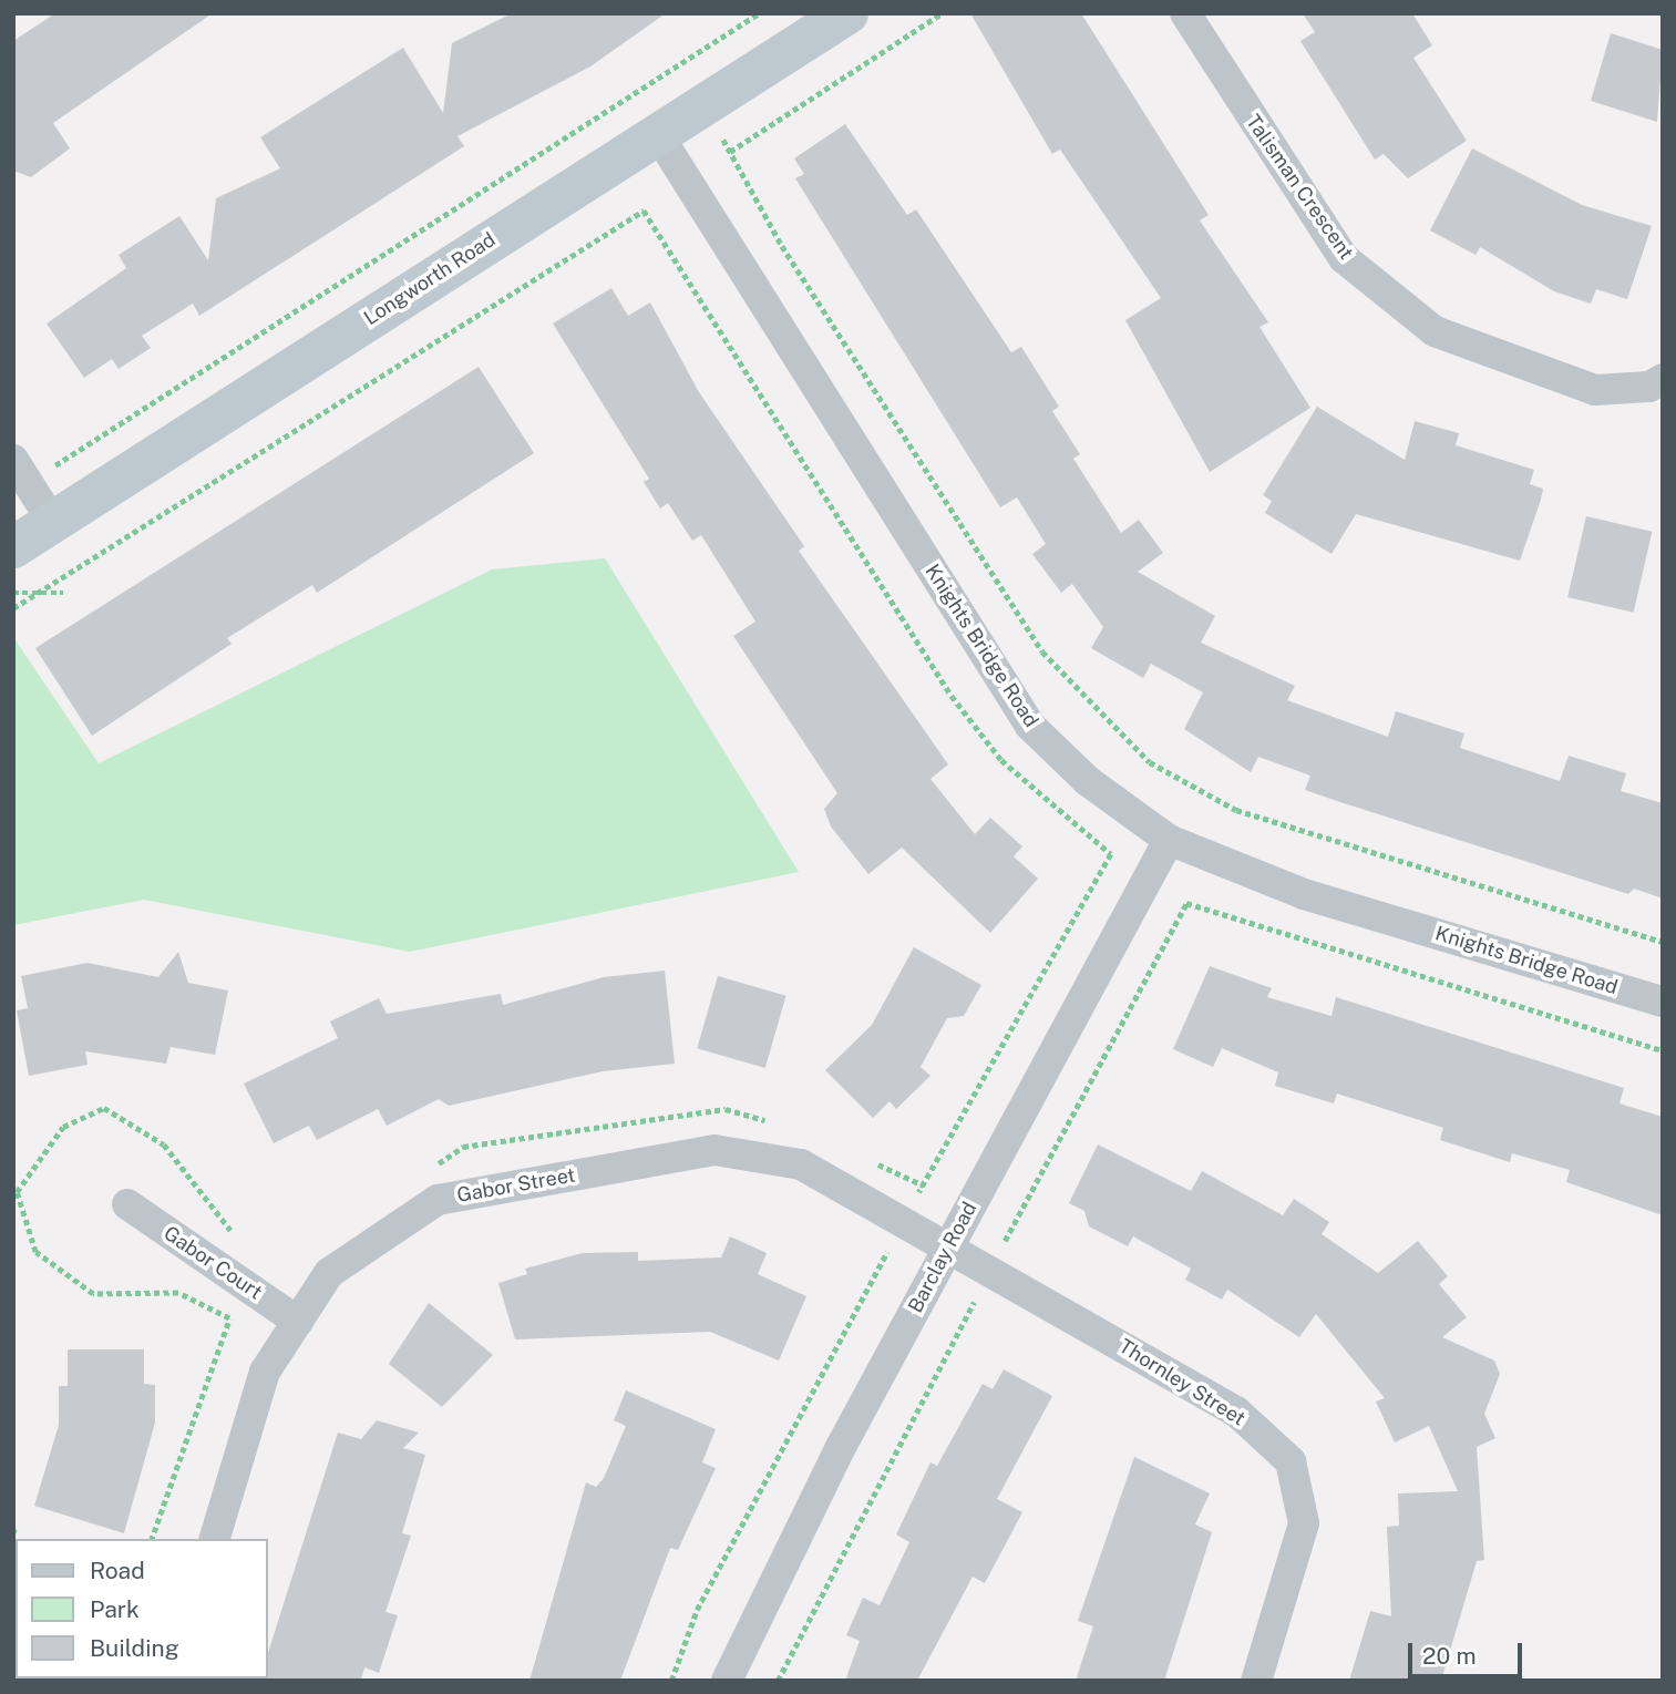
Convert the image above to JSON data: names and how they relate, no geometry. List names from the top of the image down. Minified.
{"streets":{"street":["Talisman Crescent","Longworth Road","Knights Bridge Road","Gabor Street","Barclay Road","Gabor Court","Thornley Street"]},"crossings":[["Longworth Road","Knights Bridge Road"],["Knights Bridge Road","Barclay Road"],["Gabor Street","Barclay Road"],["Gabor Street","Gabor Court"],["Gabor Street","Thornley Street"],["Barclay Road","Thornley Street"]],"legend":["Road","Park","Building"],"scale_bar":"20 m"}
